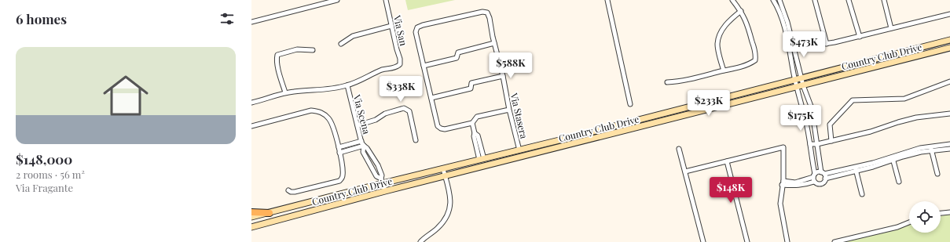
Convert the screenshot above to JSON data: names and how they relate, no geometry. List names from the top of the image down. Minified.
{"streets":{"main road":["Country Club Drive"],"street":["Via San","Via Scena","Via Stasera"]},"crossings":[["Via San","Via Scena"],["Country Club Drive","Via Scena"],["Country Club Drive","Via Stasera"]],"page":{"heading":"6 homes","price":["$473K","$588K","$338K","$233K","$175K","$148K"],"list":[{"name":"$148,000","note":"2 rooms · 56 m² · Via Fragante"}]}}
